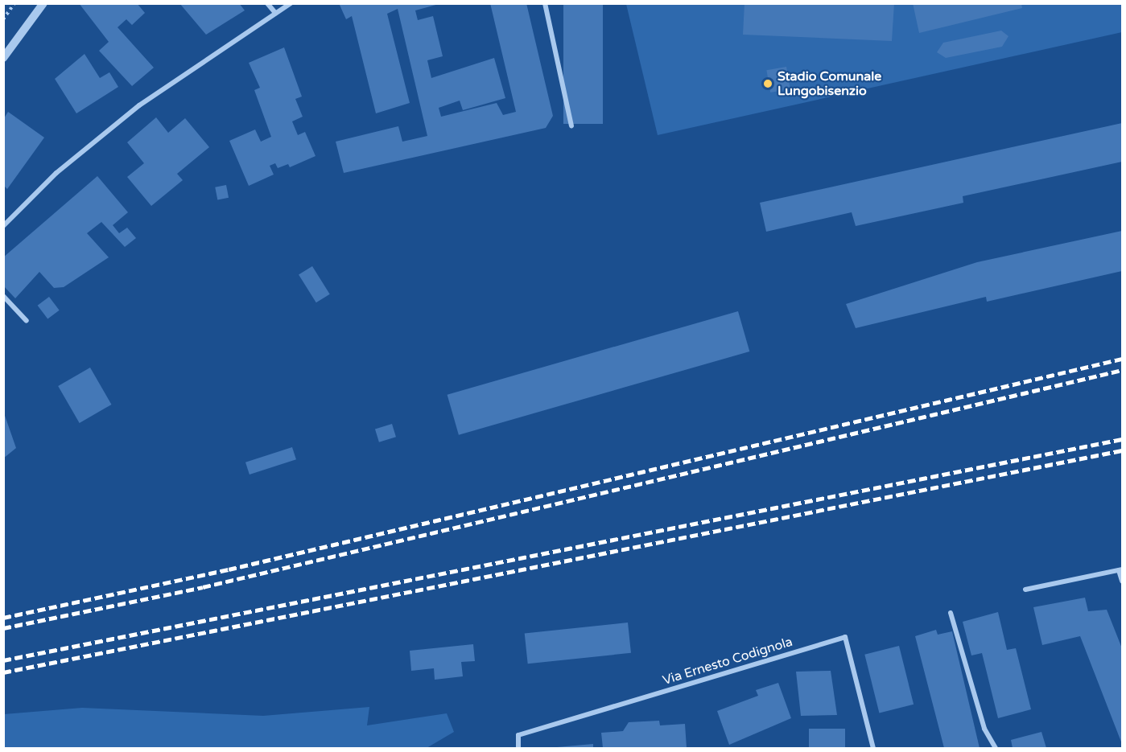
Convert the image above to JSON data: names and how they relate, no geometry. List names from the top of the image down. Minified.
{"streets":{"street":["Via Ernesto Codignola"]},"places":["Stadio Comunale Lungobisenzio"]}
